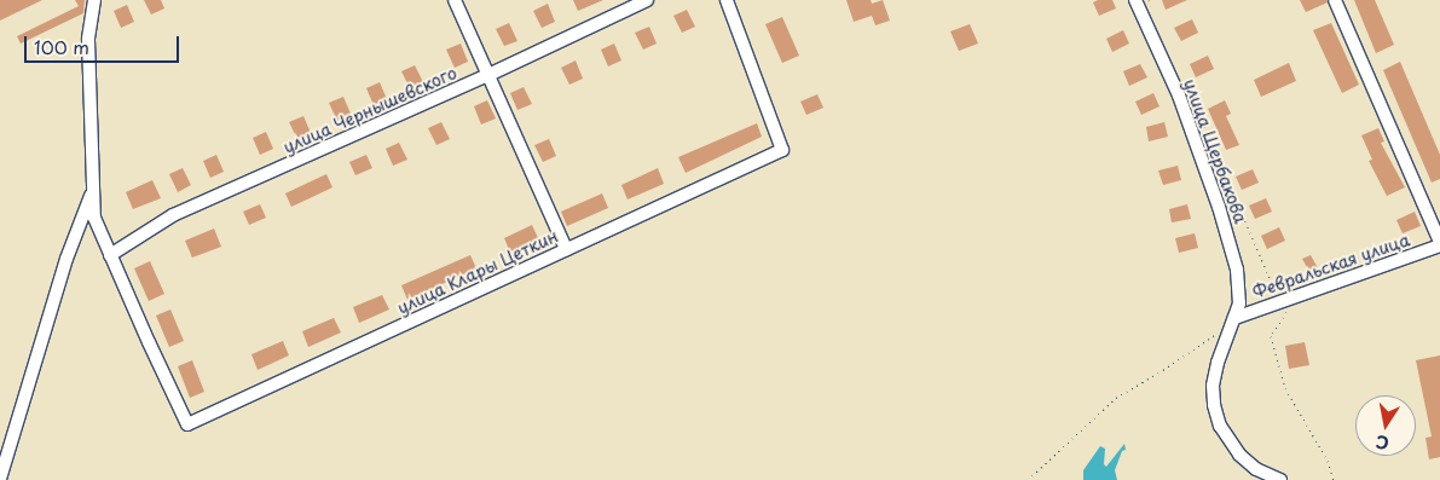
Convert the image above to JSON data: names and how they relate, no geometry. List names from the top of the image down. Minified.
{"streets":{"street":["улица Чернышевского","улица Щербакова","Февральская улица","улица Клары Цеткин"]},"crossings":[["улица Чернышевского","улица Клары Цеткин"],["улица Щербакова","Февральская улица"]],"scale_bar":"100 m","north":"bottom"}
